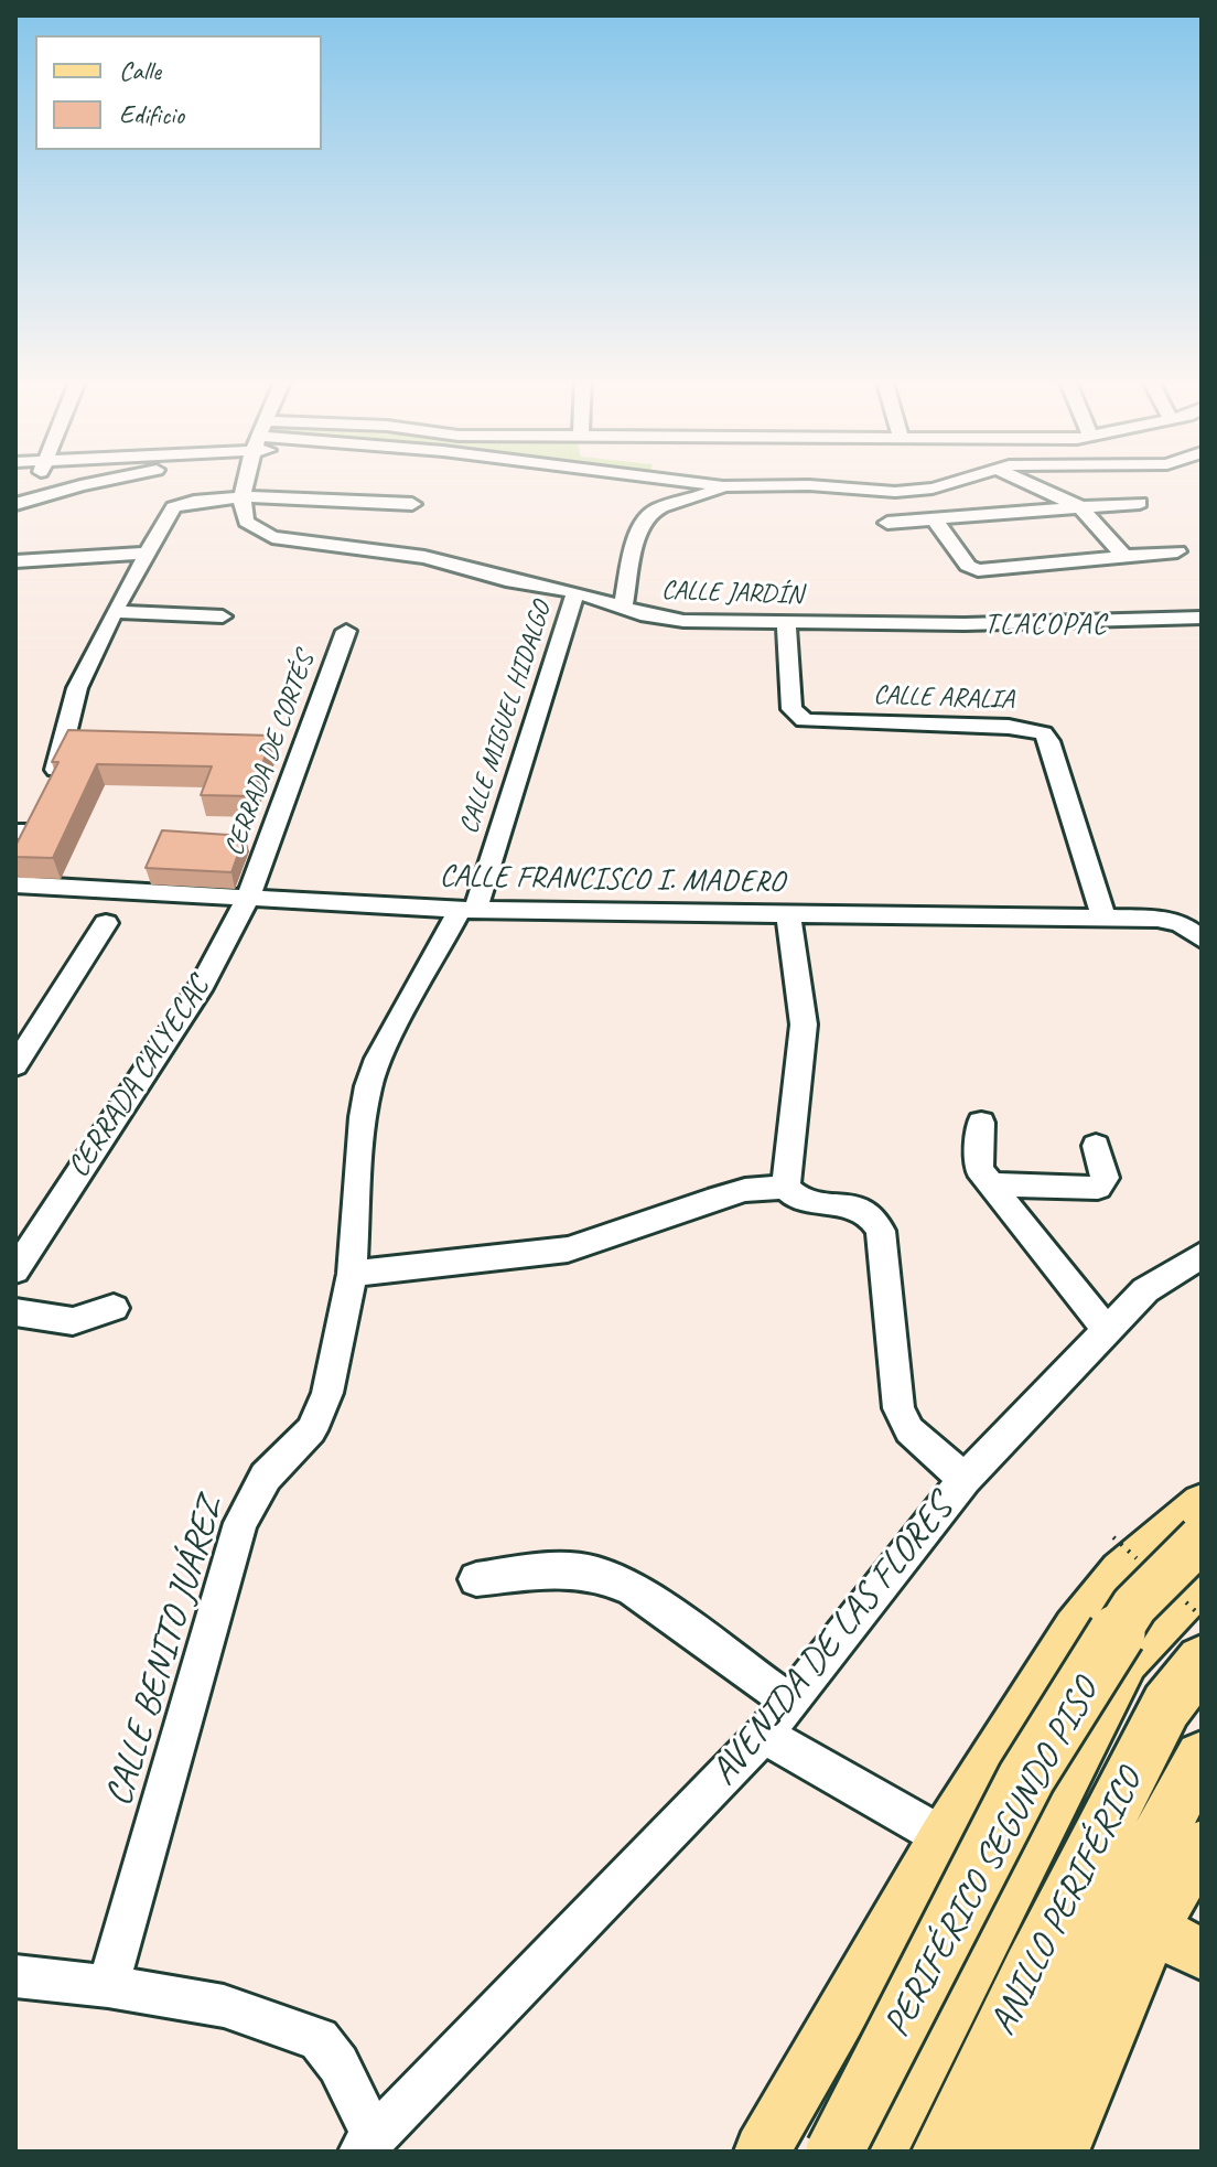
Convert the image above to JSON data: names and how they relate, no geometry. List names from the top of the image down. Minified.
{"streets":{"highway":["PERIFÉRICO SEGUNDO PISO","ANILLO PERIFÉRICO"],"street":["CALLE JARDÍN","CALLE ARALIA","CALLE MIGUEL HIDALGO","CERRADA DE CORTÉS","CALLE FRANCISCO I. MADERO","CERRADA CALYECAC","AVENIDA DE LAS FLORES","CALLE BENITO JUÁREZ"]},"crossings":[["CALLE JARDÍN","CALLE ARALIA"],["CALLE JARDÍN","CALLE MIGUEL HIDALGO"],["CALLE ARALIA","CALLE FRANCISCO I. MADERO"],["CALLE MIGUEL HIDALGO","CALLE FRANCISCO I. MADERO"],["CALLE MIGUEL HIDALGO","CALLE BENITO JUÁREZ"],["CERRADA DE CORTÉS","CALLE FRANCISCO I. MADERO"],["CERRADA DE CORTÉS","CERRADA CALYECAC"],["CALLE FRANCISCO I. MADERO","CERRADA CALYECAC"],["CALLE FRANCISCO I. MADERO","CALLE BENITO JUÁREZ"]],"districts":["TLACOPAC"],"legend":["Calle","Edificio"]}
